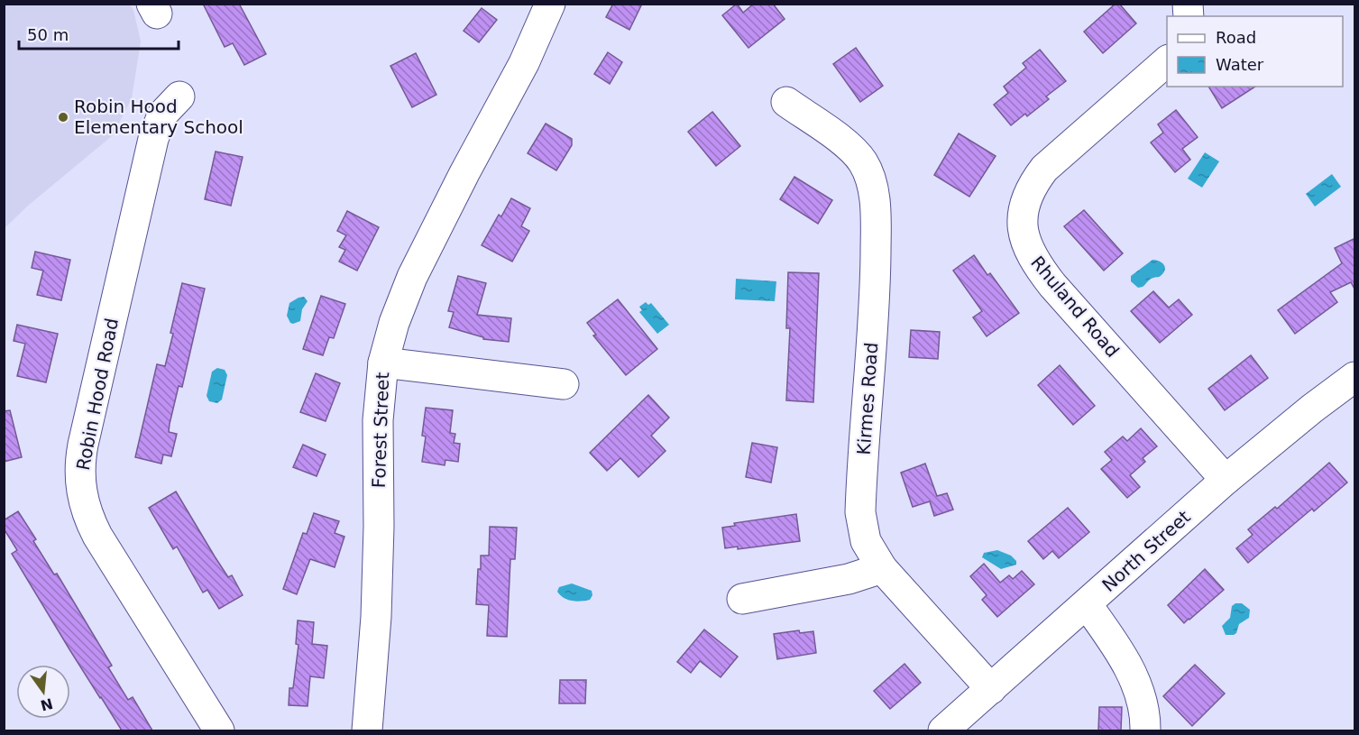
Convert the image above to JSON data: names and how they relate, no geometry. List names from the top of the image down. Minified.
{"streets":{"street":["Rhuland Road","Robin Hood Road","Kirmes Road","Forest Street","North Street"]},"crossings":[["Rhuland Road","North Street"],["Kirmes Road","North Street"]],"places":["Robin Hood Elementary School"],"legend":["Road","Water"],"scale_bar":"50 m","north":"bottom"}
